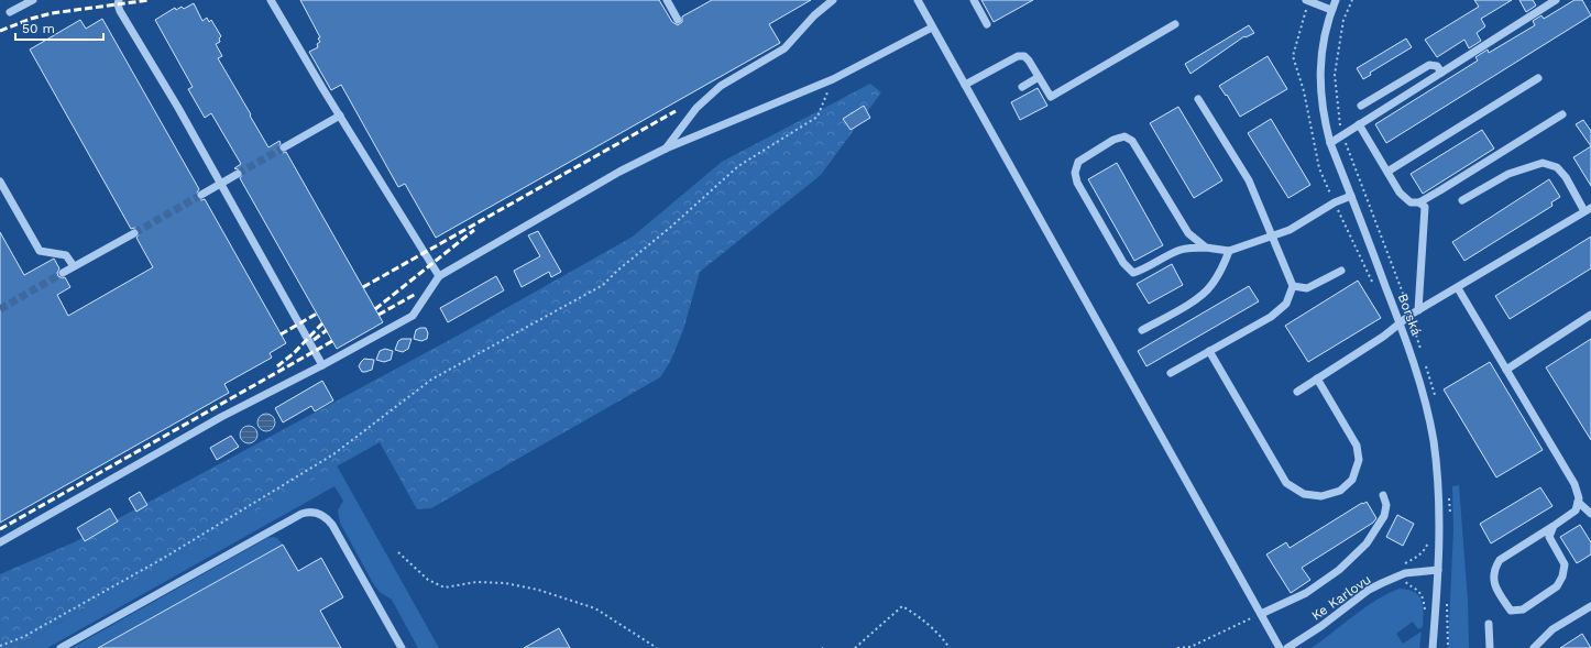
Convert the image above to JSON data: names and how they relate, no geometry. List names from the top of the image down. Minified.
{"streets":{"street":["Borská","Ke Karlovu"]},"crossings":[["Borská","Ke Karlovu"]],"scale_bar":"50 m"}
